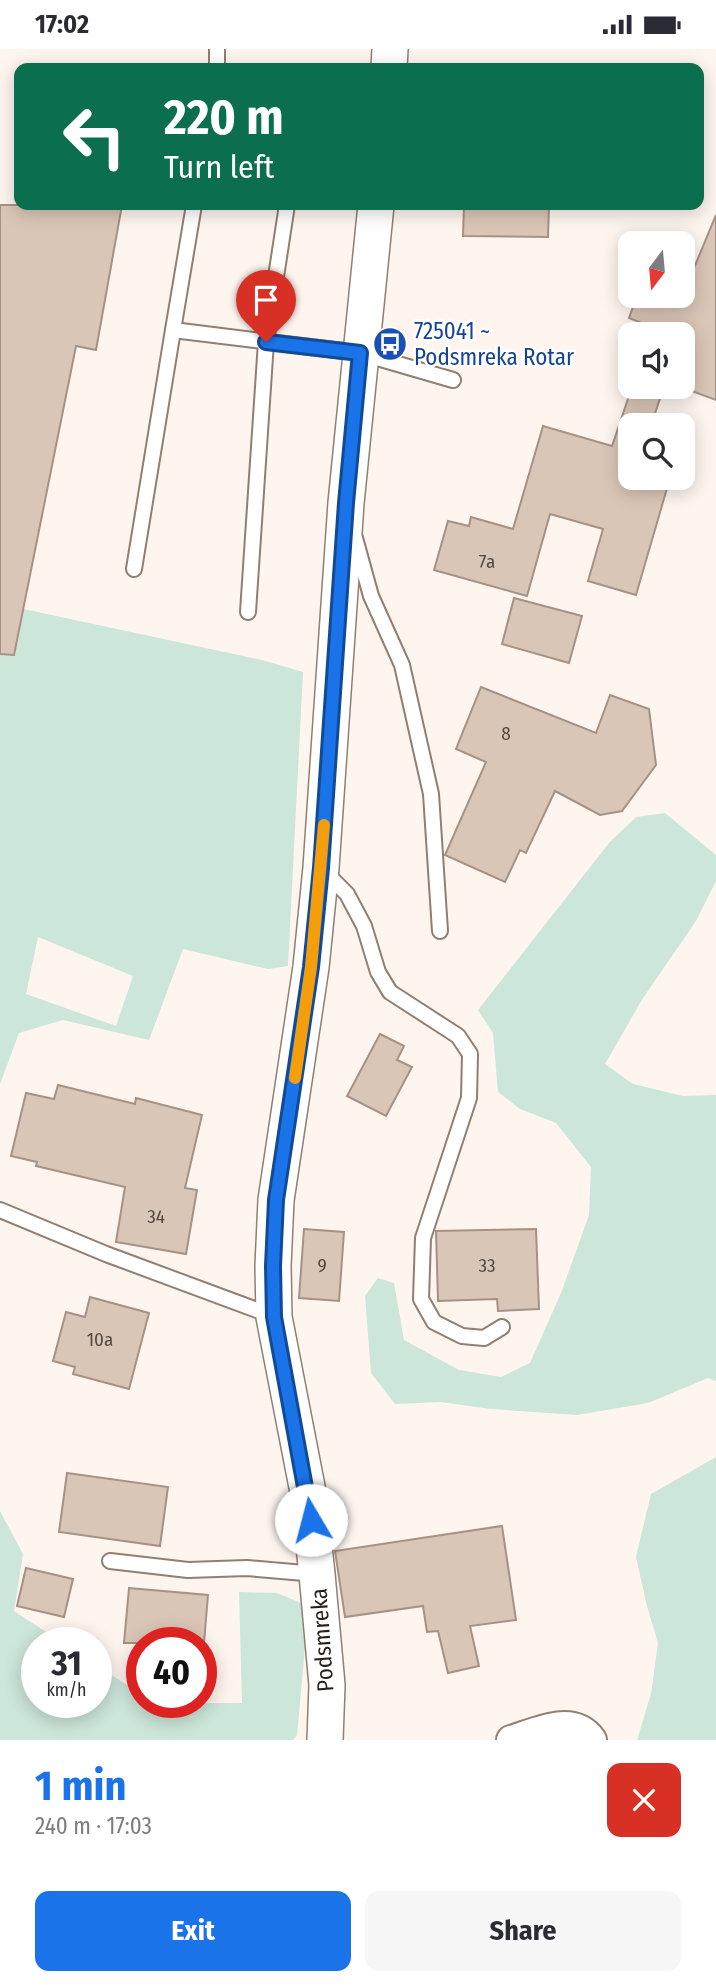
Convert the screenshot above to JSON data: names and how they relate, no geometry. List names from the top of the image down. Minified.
{"streets":{"street":["Podsmreka"]},"places":{"bus stop":["725041 ~ Podsmreka Rotar"]},"house_numbers":["7a","8","34","9","33","10a"],"north":"bottom","page":{"status":"17:02","turn":["220 m","Turn left"],"speed":"31 km/h","limit":"40","heading":["1 min","240 m · 17:03"],"buttons":["Exit","Share"]}}
